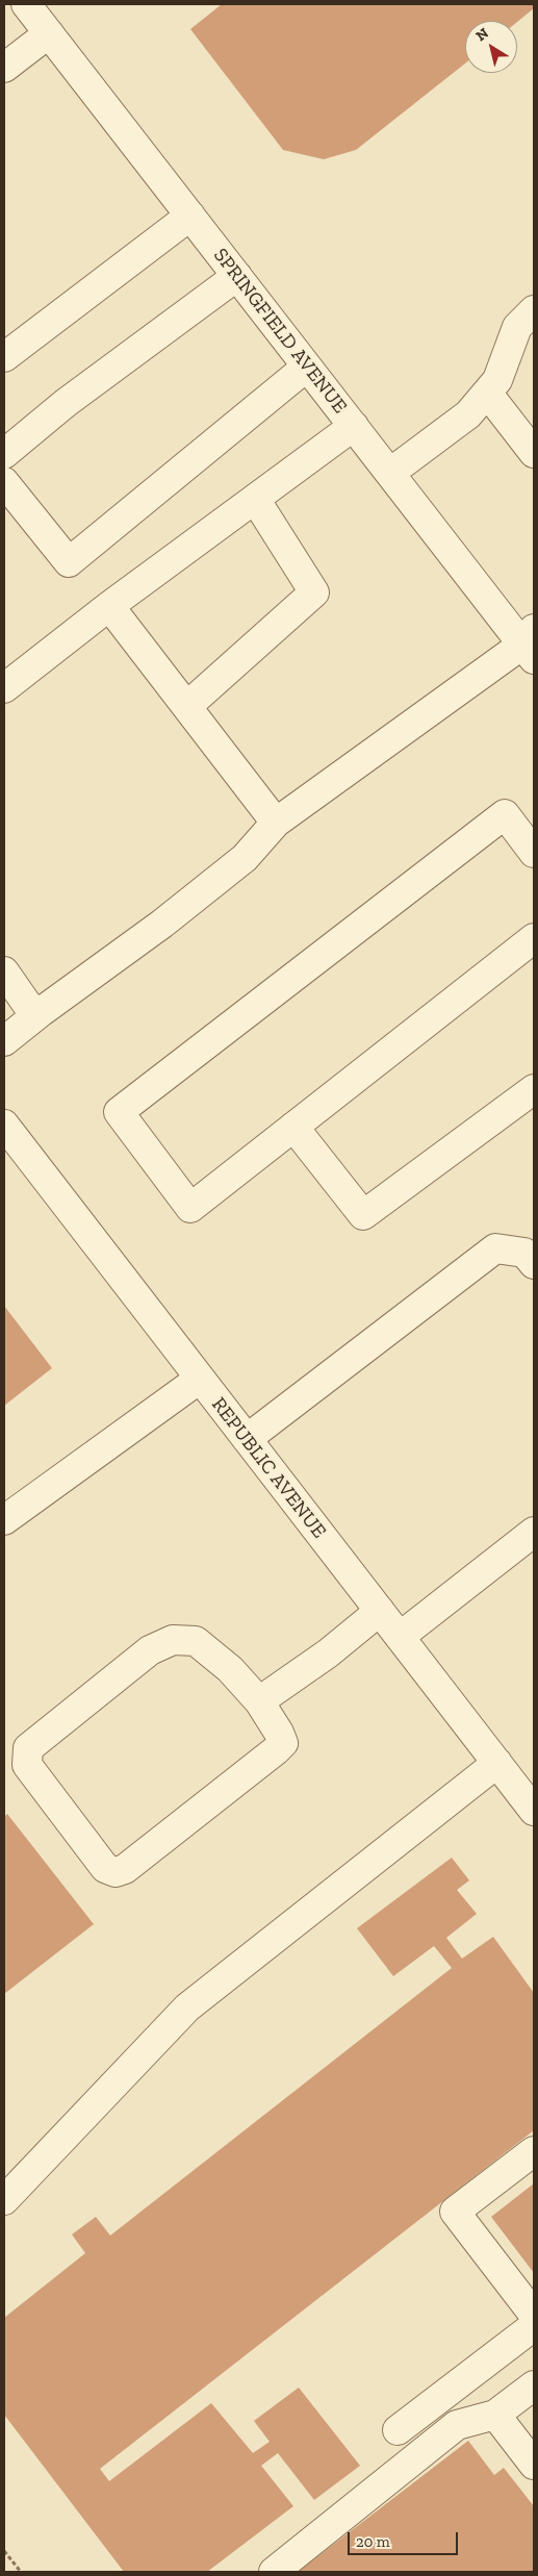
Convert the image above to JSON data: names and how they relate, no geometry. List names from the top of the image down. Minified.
{"streets":{"street":["SPRINGFIELD AVENUE","REPUBLIC AVENUE"]},"scale_bar":"20 m","north":"top left"}
